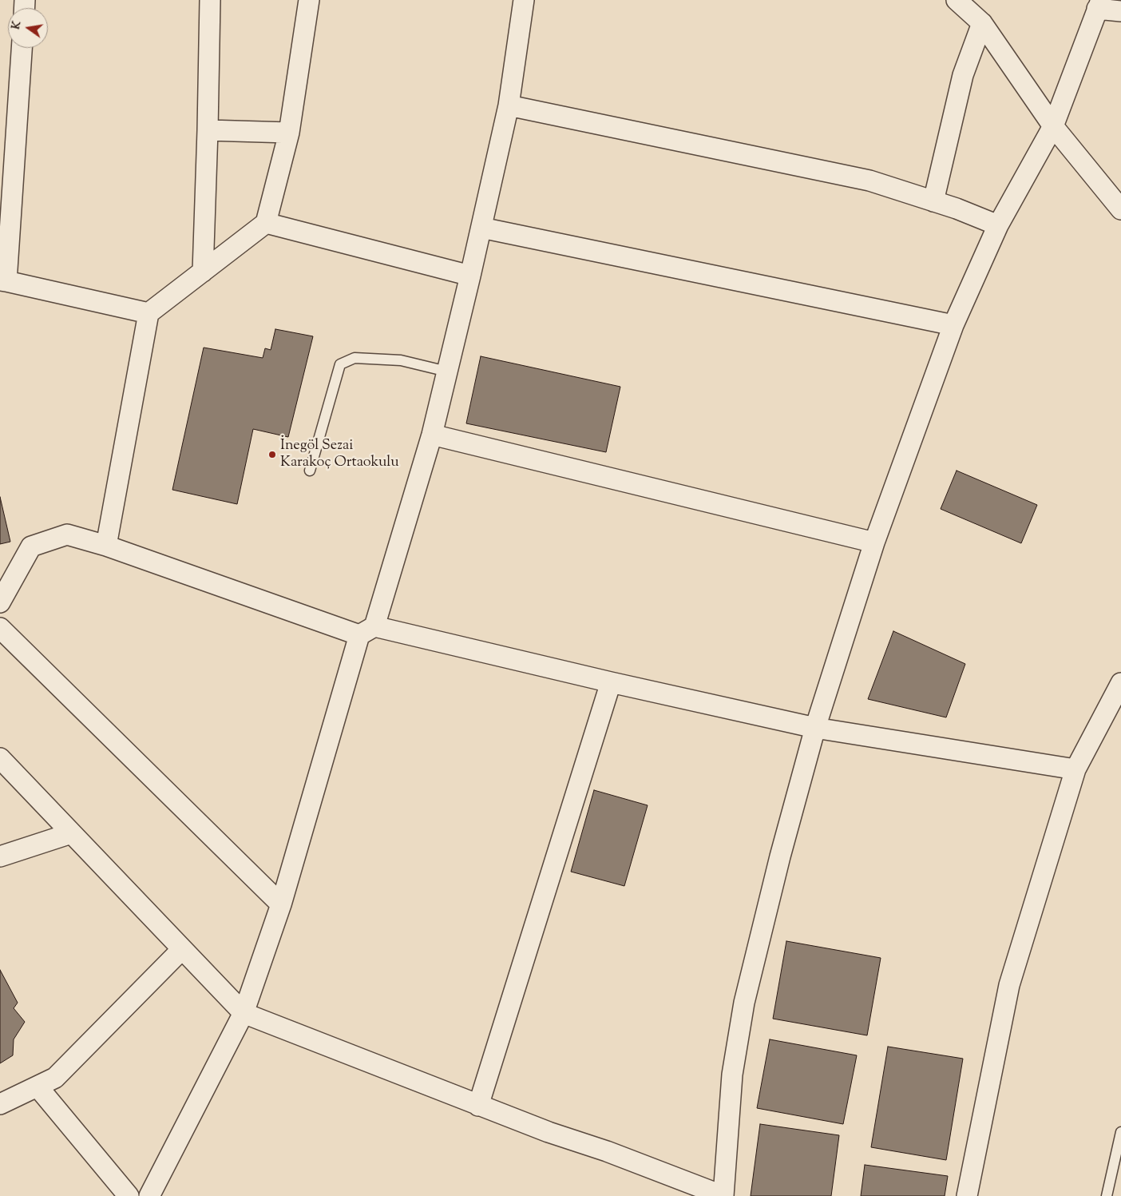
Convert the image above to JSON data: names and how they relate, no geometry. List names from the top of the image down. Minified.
{"places":["İnegöl Sezai Karakoç Ortaokulu"],"north":"left"}
